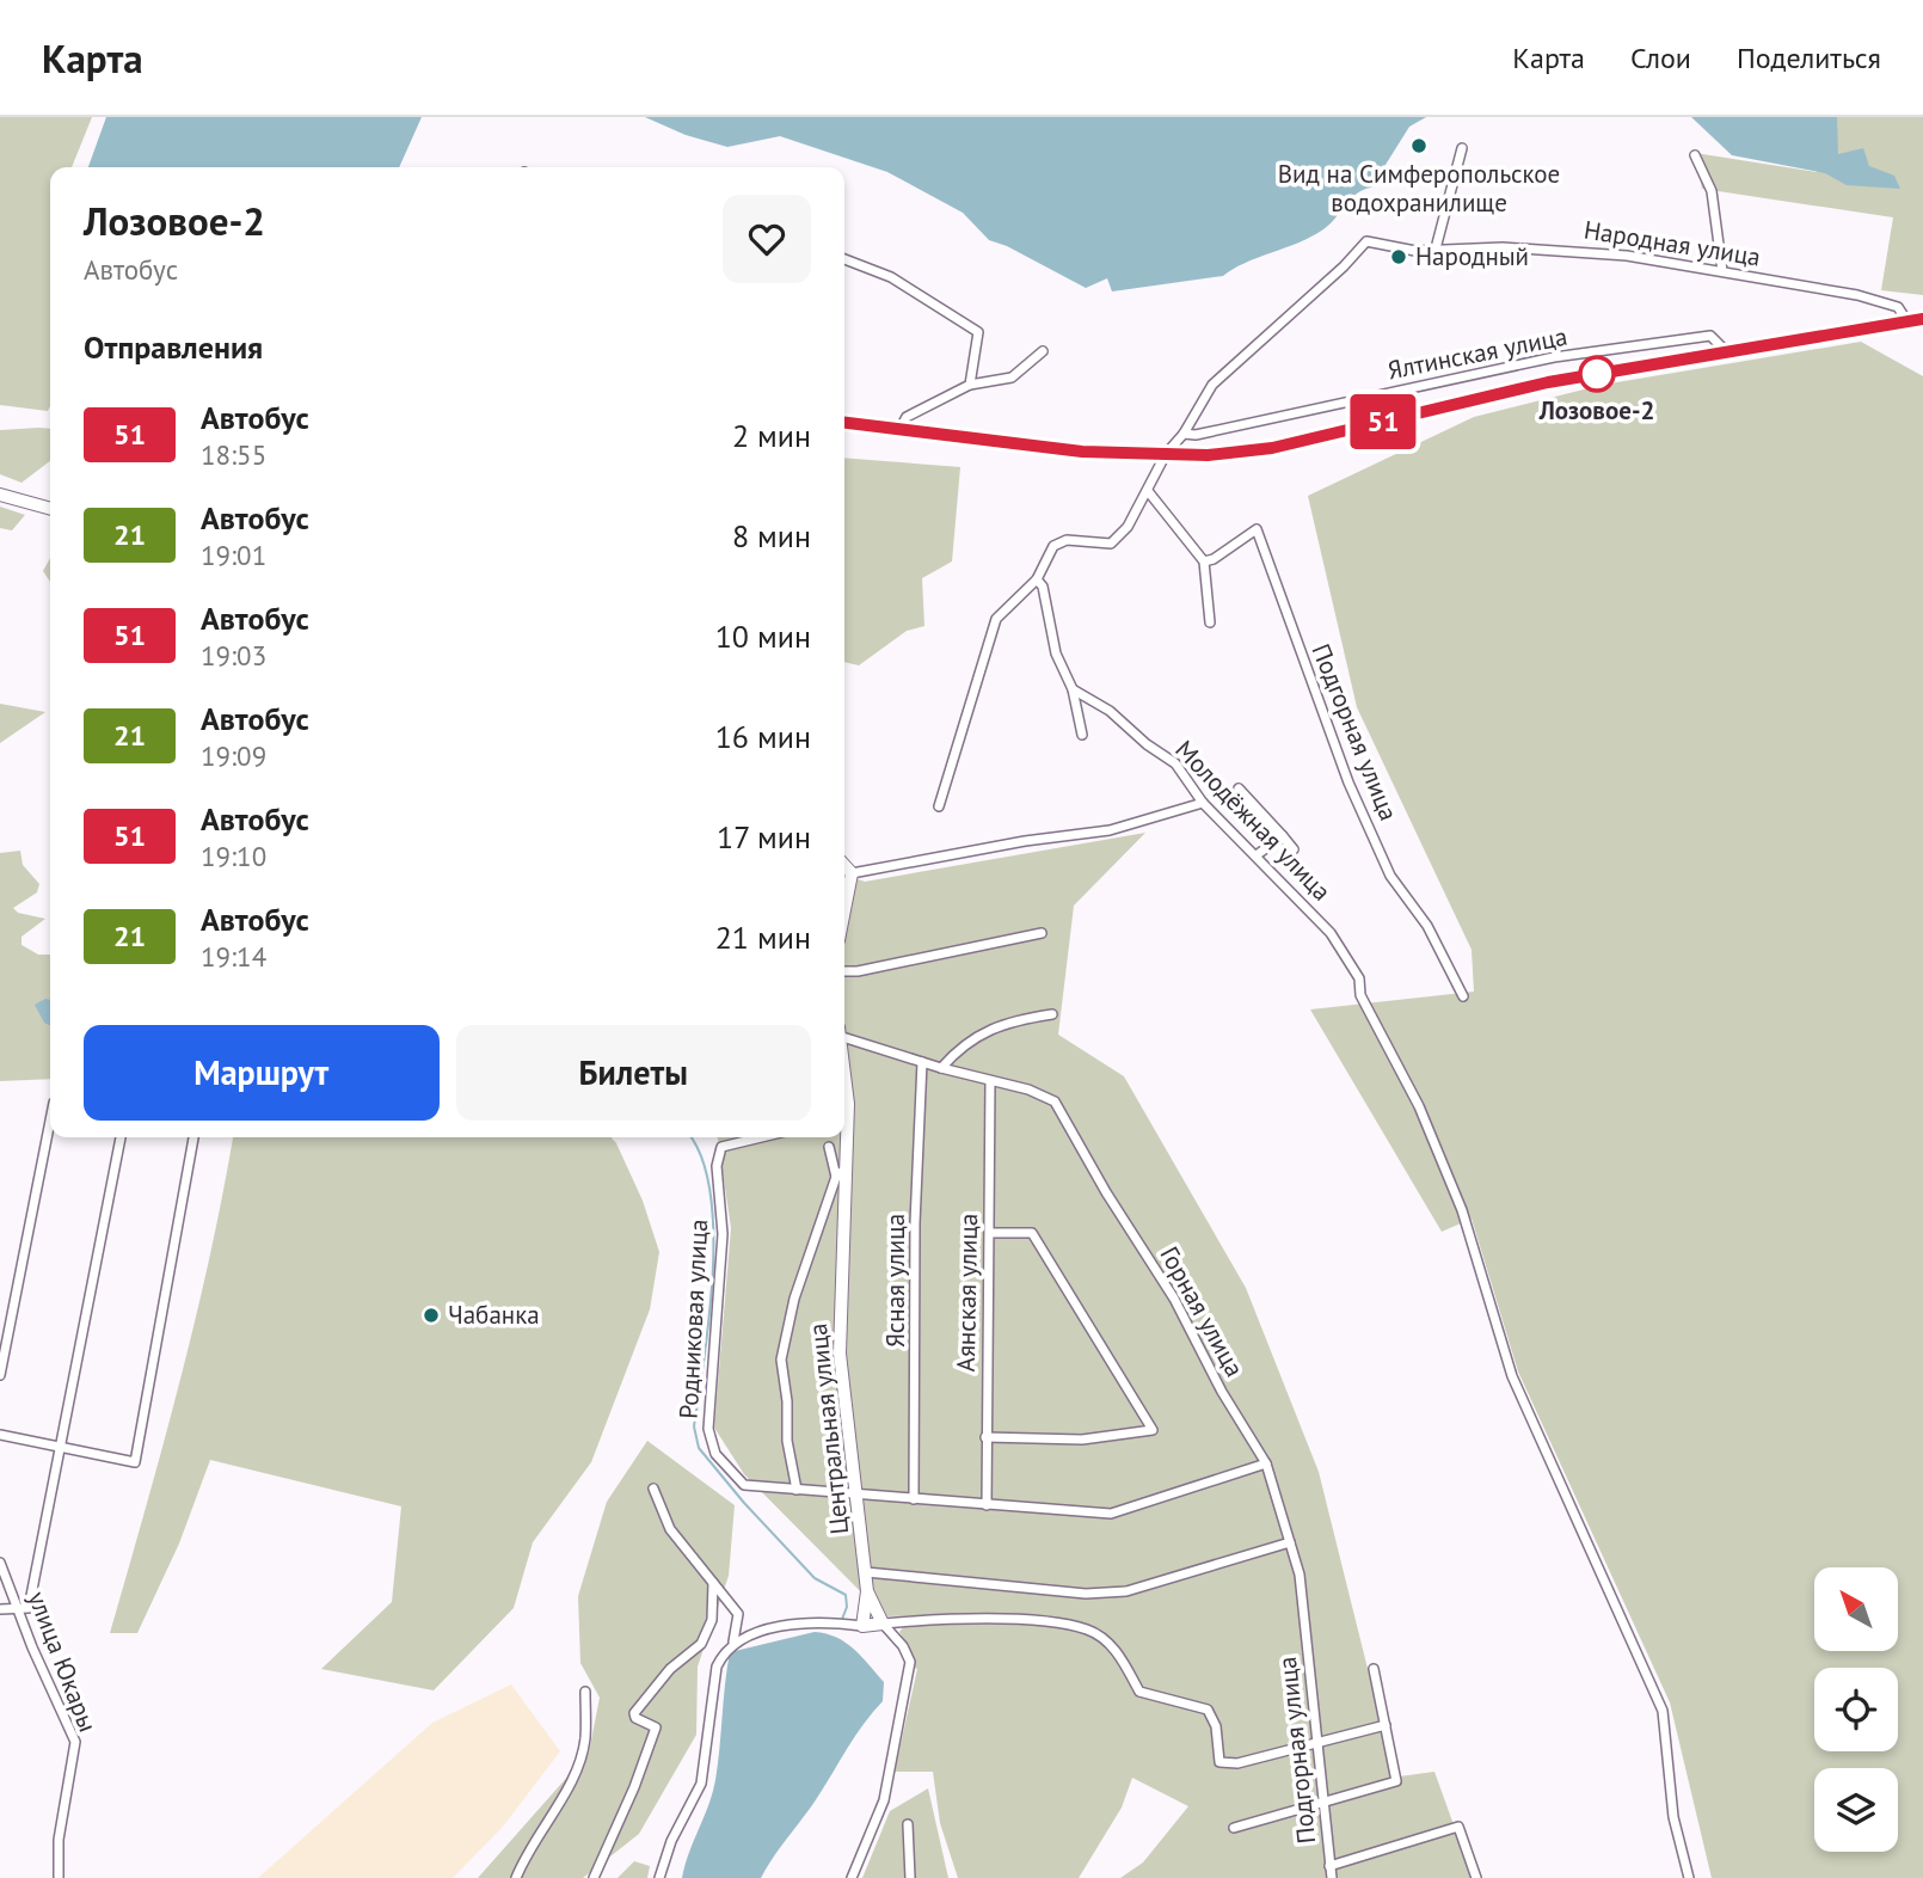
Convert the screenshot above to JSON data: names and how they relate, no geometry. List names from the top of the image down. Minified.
{"streets":{"main road":["Центральная улица"],"street":["Народная улица","Ялтинская улица","Подгорная улица","Молодёжная улица","Ясная улица","Аянская улица","Горная улица","Родниковая улица","улица Юкары"]},"crossings":[["Народная улица","Ялтинская улица"],["Подгорная улица","Горная улица"],["Ясная улица","Горная улица"],["Ясная улица","Родниковая улица"],["Аянская улица","Горная улица"],["Аянская улица","Родниковая улица"],["Горная улица","Родниковая улица"],["Родниковая улица","Центральная улица"]],"places":["Вид на Симферопольское водохранилище","Народный","Лозовое-2","Чабанка"],"lines":["bus line 51"],"north":"top left","page":{"header":"Карта","nav":["Карта","Слои","Поделиться"],"on_map":"51","heading":[["Лозовое-2","Автобус"],"Отправления"],"list":[{"mark":"51","name":"Автобус","note":"18:55","value":"2 мин"},{"mark":"21","name":"Автобус","note":"19:01","value":"8 мин"},{"mark":"51","name":"Автобус","note":"19:03","value":"10 мин"},{"mark":"21","name":"Автобус","note":"19:09","value":"16 мин"},{"mark":"51","name":"Автобус","note":"19:10","value":"17 мин"},{"mark":"21","name":"Автобус","note":"19:14","value":"21 мин"}],"buttons":["Маршрут","Билеты"]}}
